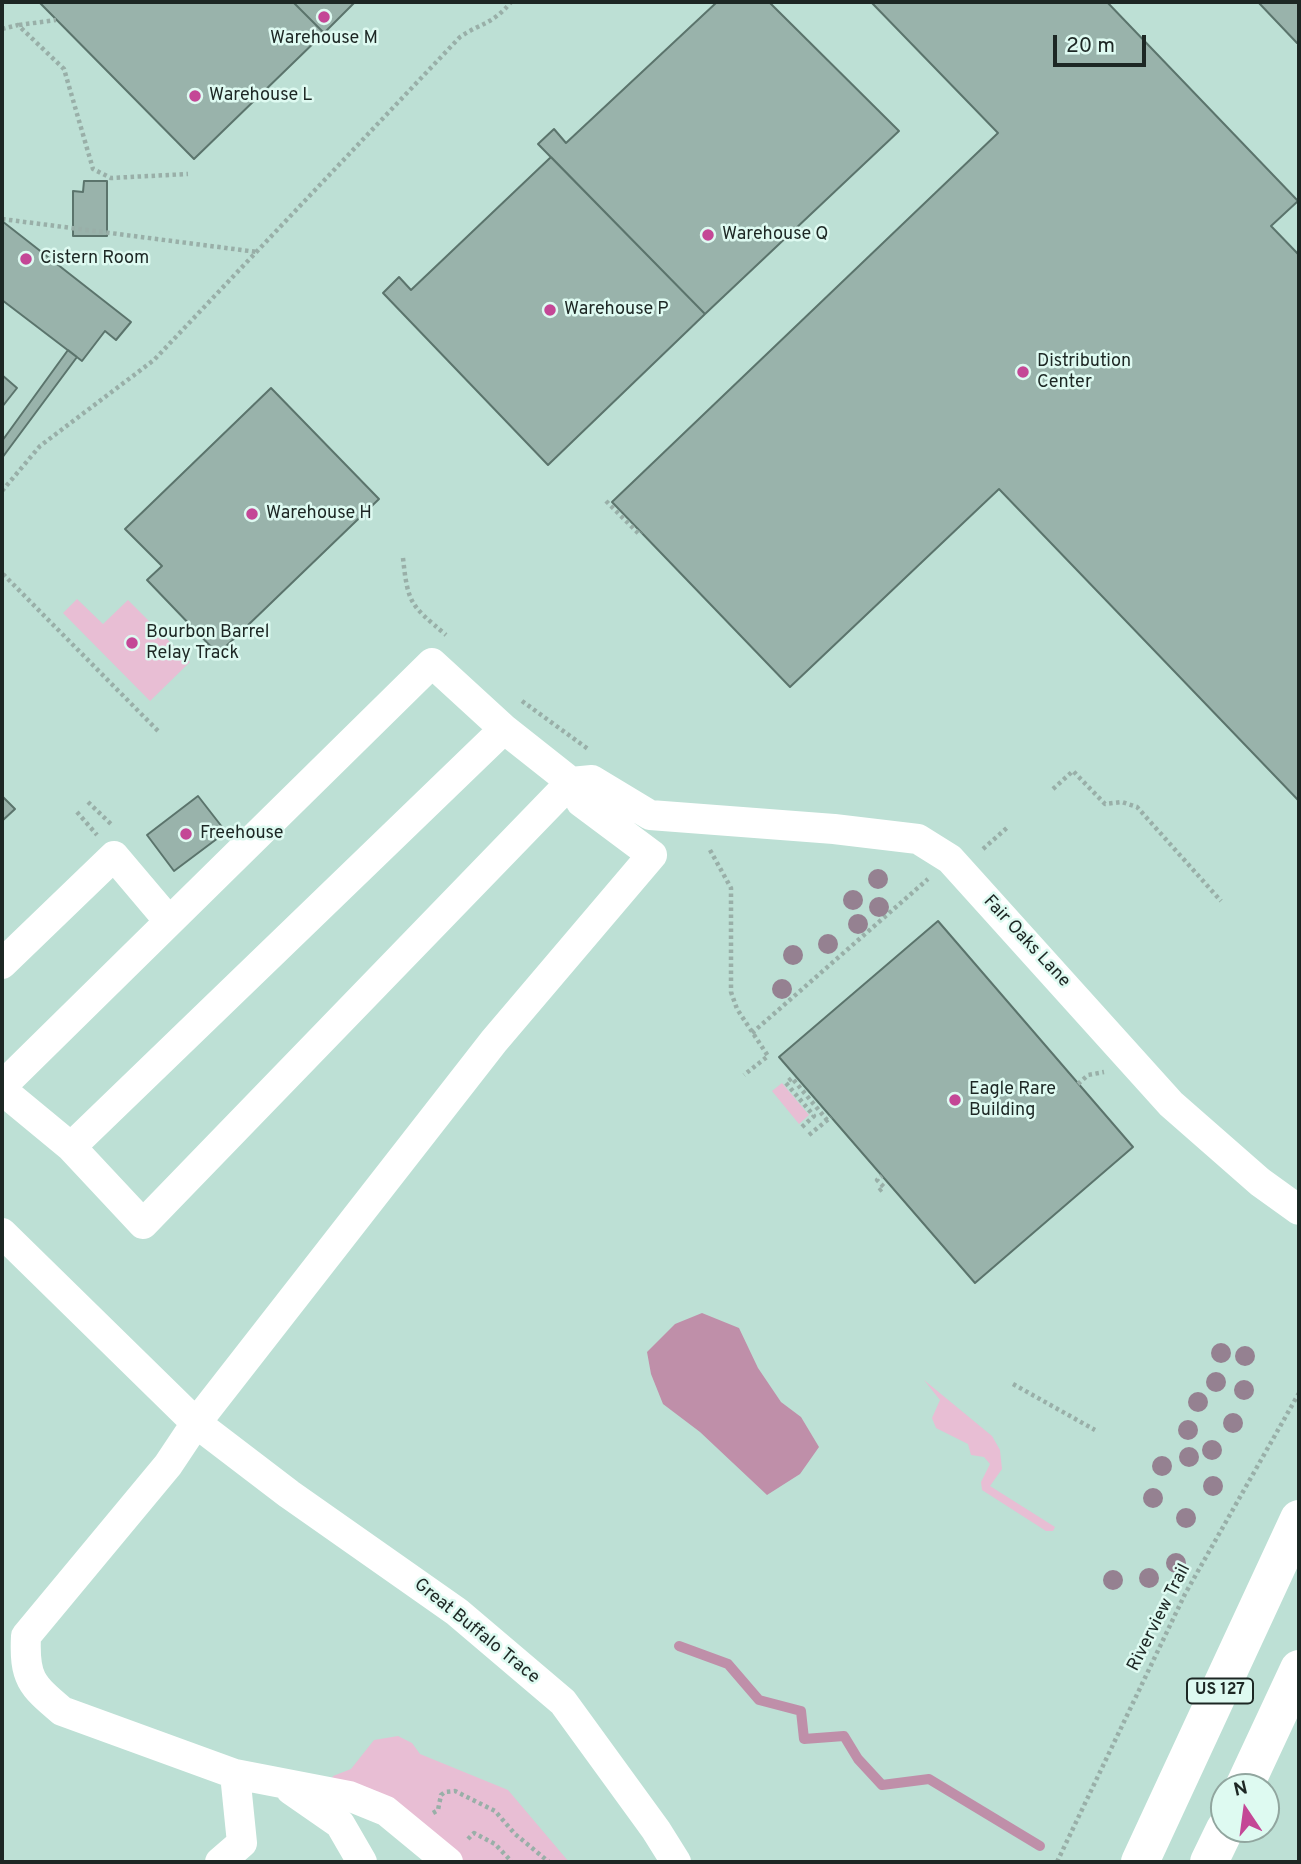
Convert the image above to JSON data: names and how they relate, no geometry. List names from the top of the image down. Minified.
{"streets":{"highway":["US 127"],"street":["Fair Oaks Lane","Great Buffalo Trace"],"path":["Riverview Trail"]},"places":["Warehouse M","Warehouse L","Warehouse Q","Cistern Room","Warehouse P","Distribution Center","Warehouse H","Bourbon Barrel Relay Track","Freehouse","Eagle Rare Building"],"scale_bar":"20 m","north":"top"}
